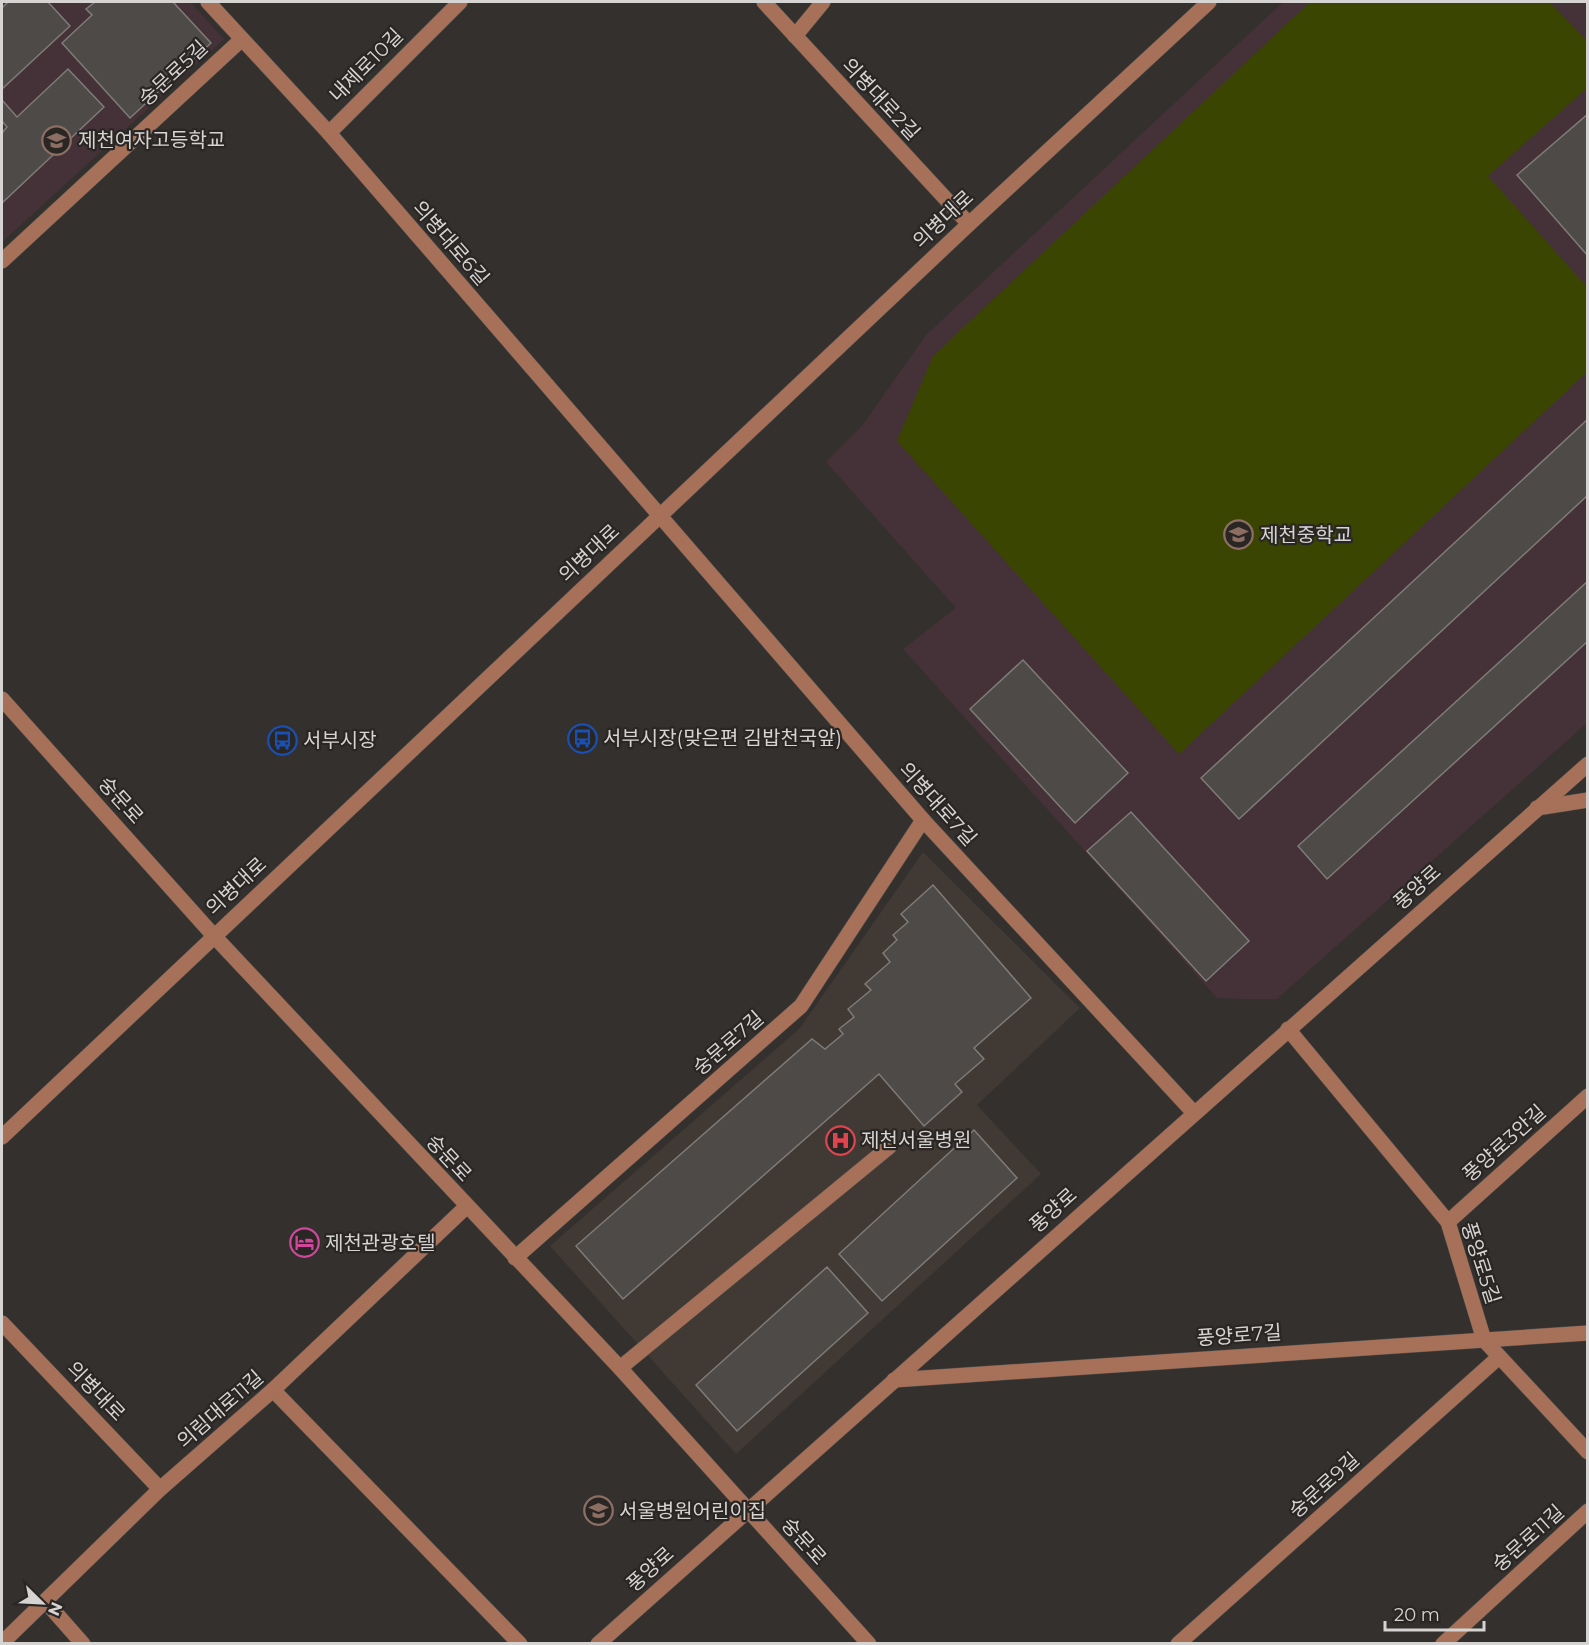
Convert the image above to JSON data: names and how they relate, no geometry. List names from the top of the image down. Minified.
{"streets":{"street":["내제로10길","숭문로5길","의병대로2길","의병대로","의병대로6길","숭문로","의병대로7길","풍양로","숭문로7길","풍양로3안길","풍양로5길","풍양로7길","의림대로11길","숭문로9길","숭문로11길"]},"crossings":[["내제로10길","의병대로6길"],["숭문로5길","의병대로6길"],["의병대로2길","의병대로"],["의병대로","의병대로6길"],["의병대로","숭문로"],["의병대로","의병대로7길"],["의병대로","의림대로11길"],["의병대로6길","의병대로7길"],["숭문로","풍양로"],["숭문로","숭문로7길"],["숭문로","의림대로11길"],["의병대로7길","풍양로"],["의병대로7길","숭문로7길"],["풍양로","풍양로5길"],["풍양로","풍양로7길"],["풍양로3안길","풍양로5길"],["풍양로5길","풍양로7길"],["풍양로5길","숭문로9길"]],"places":{"school or university":["제천여자고등학교","제천중학교","서울병원어린이집"],"bus stop":["서부시장(맞은편 김밥천국앞)","서부시장"],"hospital":["제천서울병원"],"hotel":["제천관광호텔"]},"scale_bar":"20 m","north":"bottom right"}
